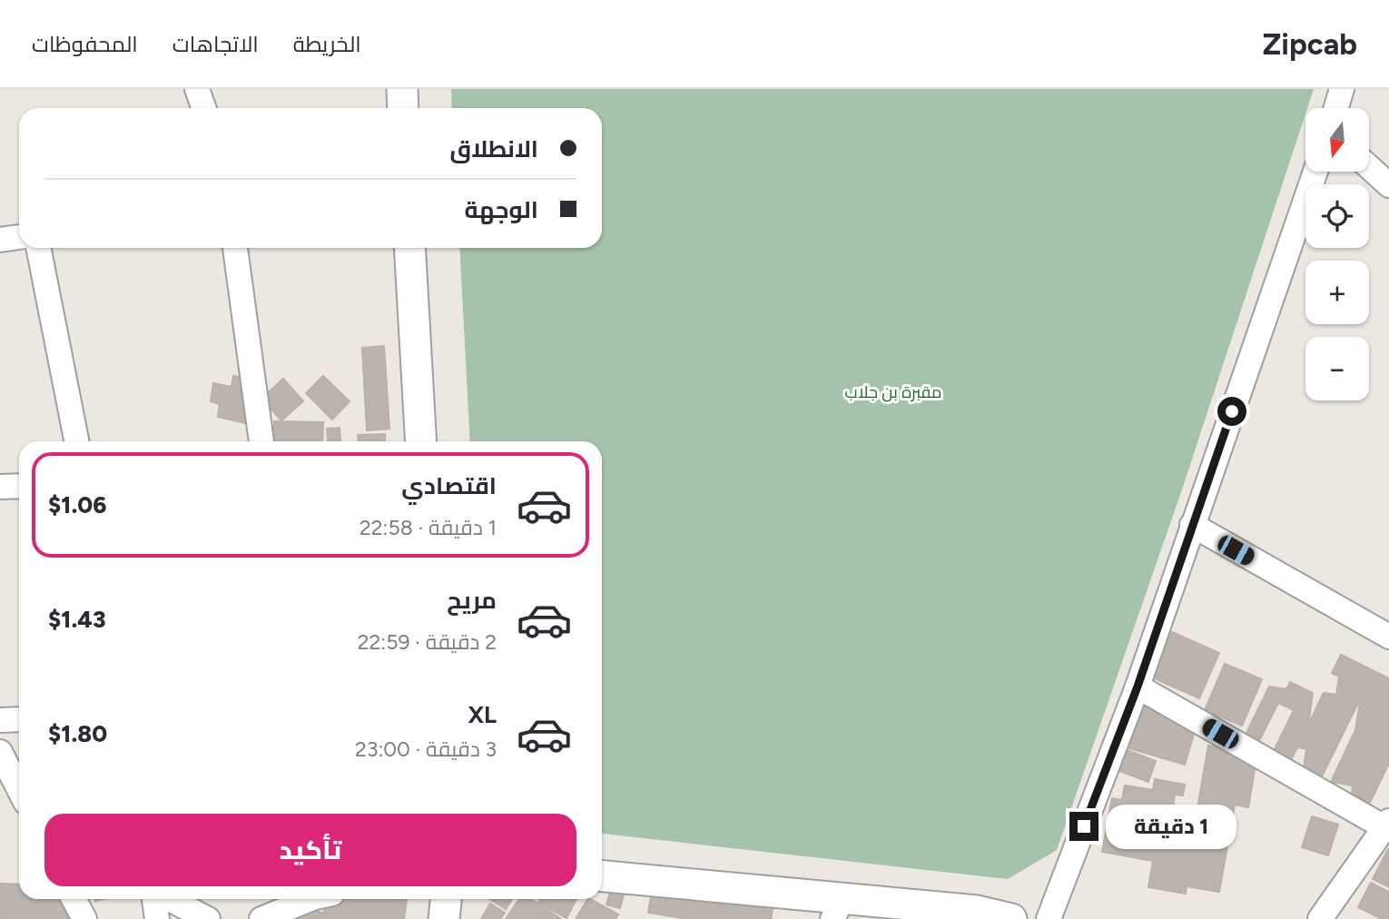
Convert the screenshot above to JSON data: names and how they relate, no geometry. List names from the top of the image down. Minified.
{"parks":["مقبرة بن جلاب"],"north":"bottom","page":{"header":"Zipcab","nav":["الخريطة","الاتجاهات","المحفوظات"],"map_buttons":["+","−"],"banner":["الانطلاق","الوجهة"],"list":[{"name":"اقتصادي","note":"1 دقيقة · 22:58","value":"$1.06"},{"name":"مريح","note":"2 دقيقة · 22:59","value":"$1.43"},{"name":"XL","note":"3 دقيقة · 23:00","value":"$1.80"}],"buttons":"تأكيد","bubble":"1 دقيقة"}}
